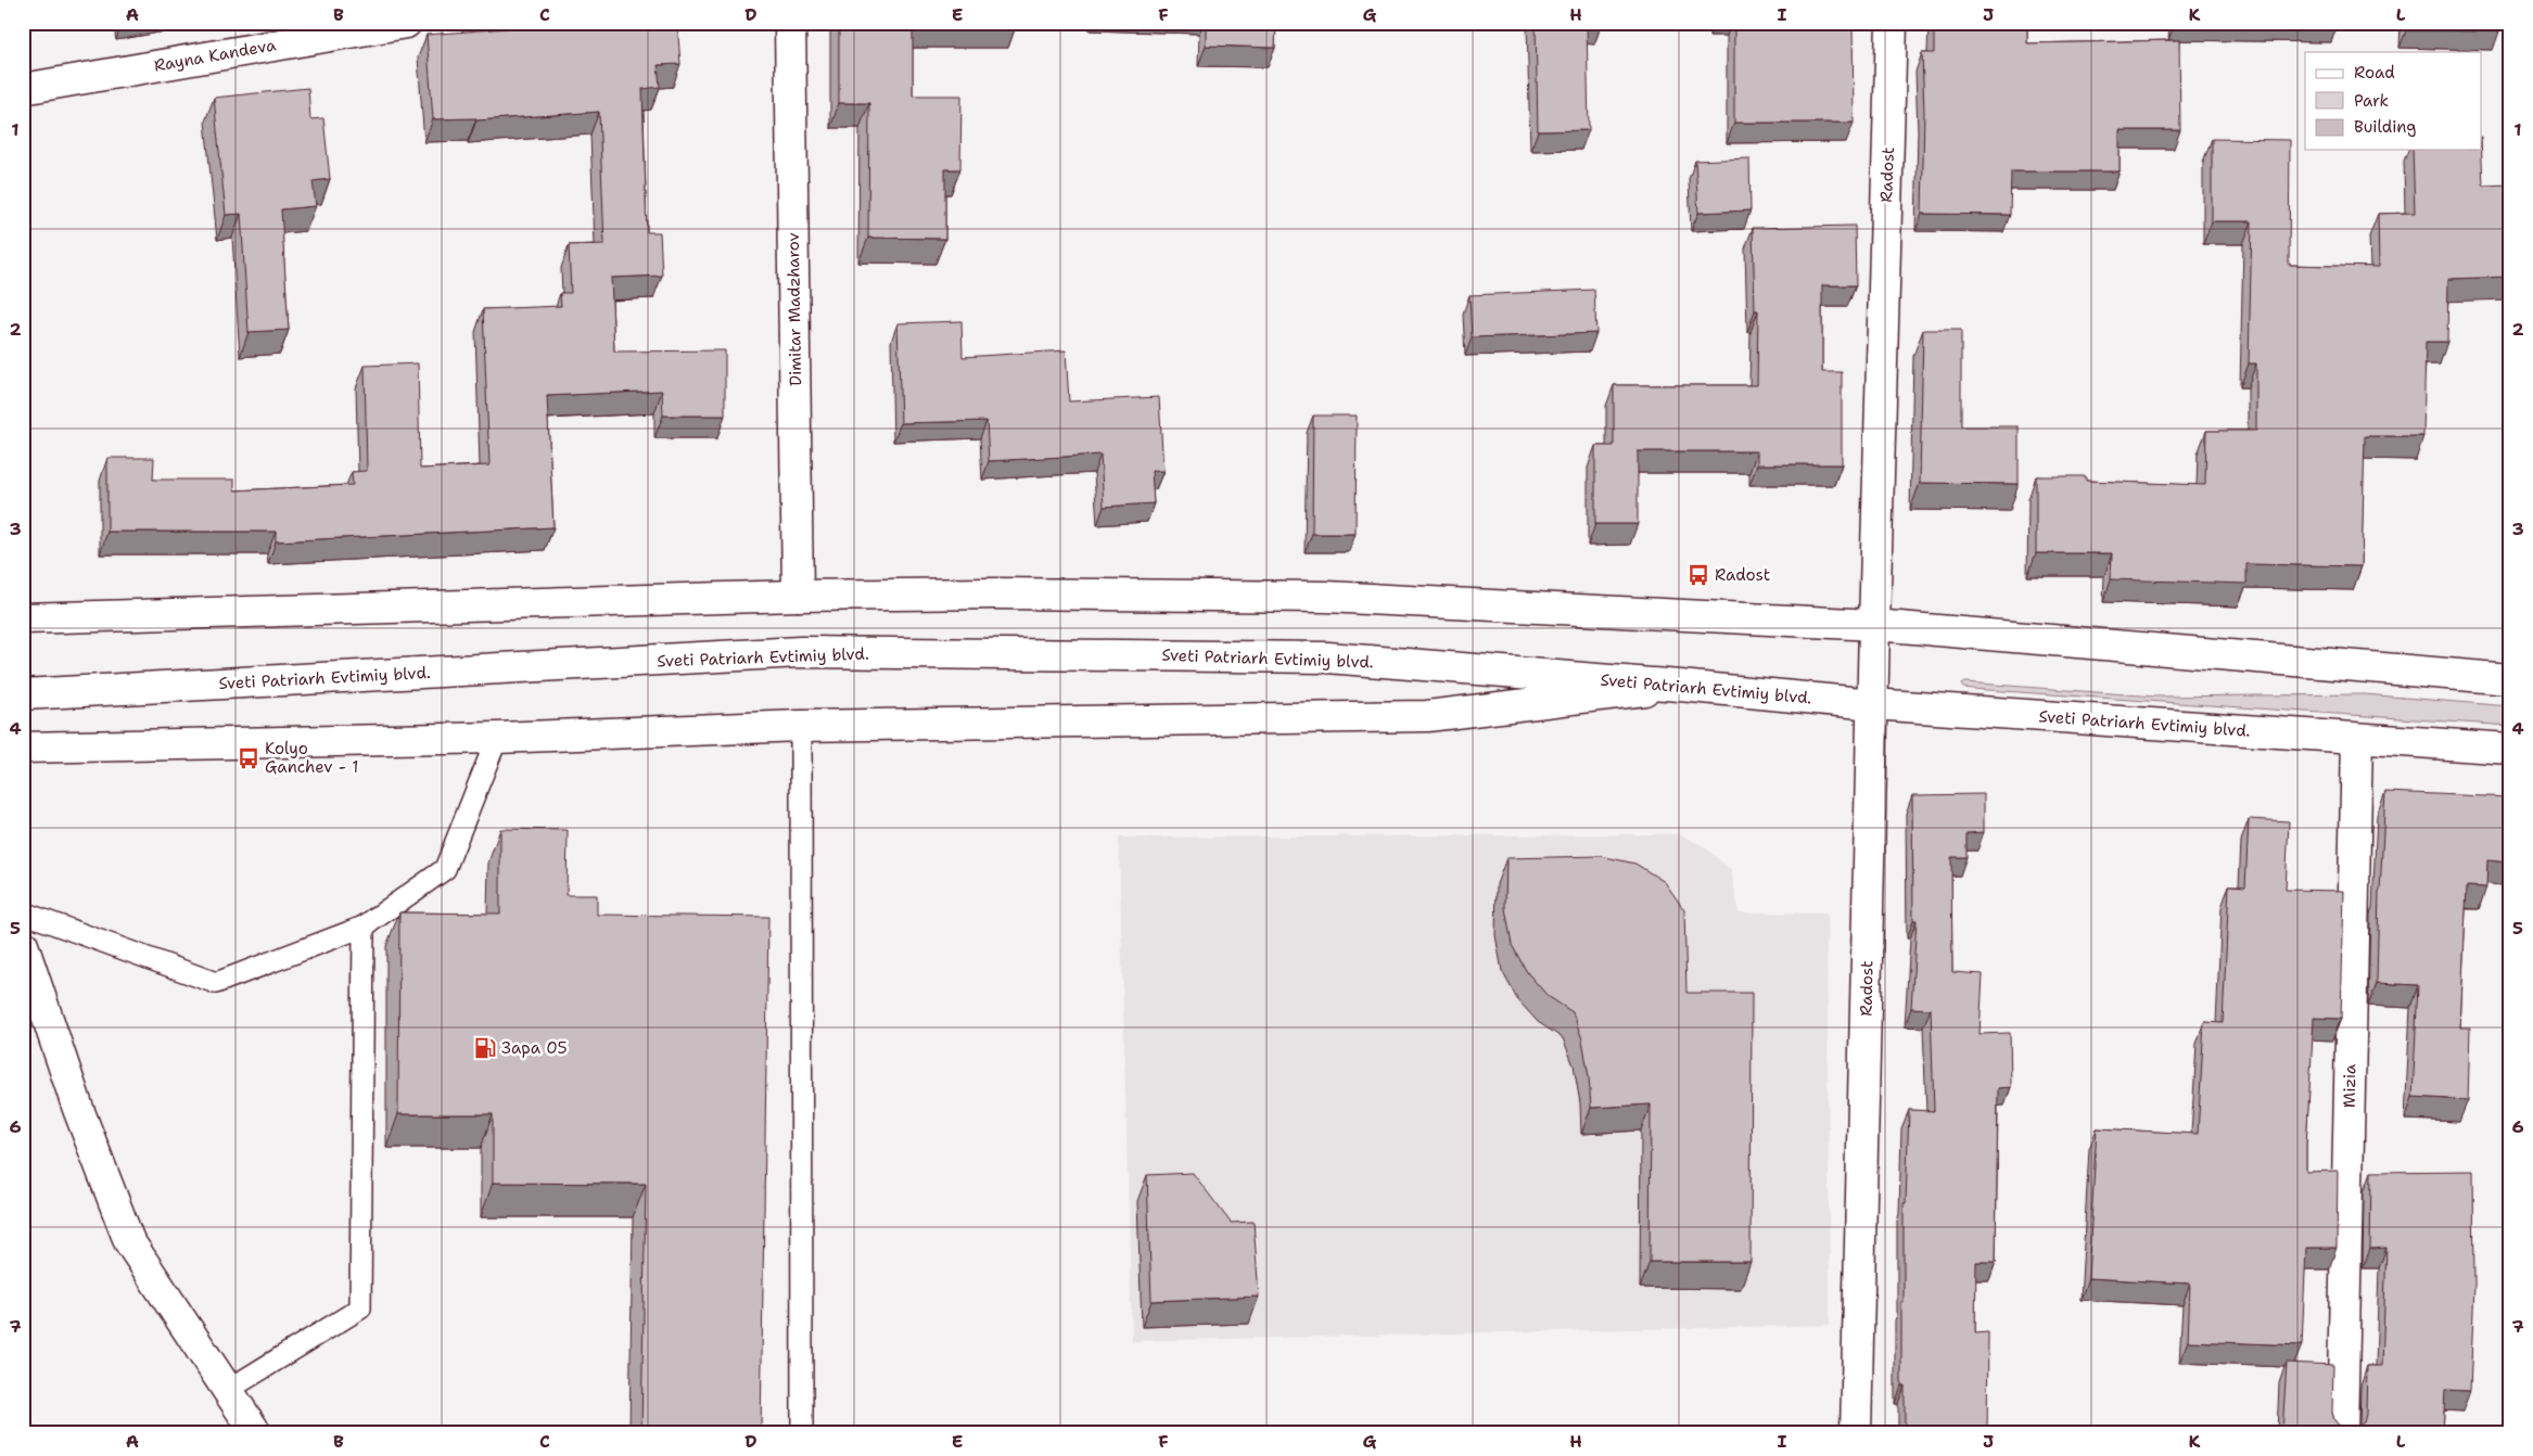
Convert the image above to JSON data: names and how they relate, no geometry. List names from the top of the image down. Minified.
{"streets":{"street":["Rayna Kandeva","Radost","Dimitar Madzharov","Sveti Patriarh Evtimiy blvd.","Mizia"]},"crossings":[["Radost","Sveti Patriarh Evtimiy blvd."],["Sveti Patriarh Evtimiy blvd.","Mizia"]],"places":{"bus stop":["Radost","Kolyo Ganchev - 1"],"fuel station":["Зара 05"]},"legend":["Road","Park","Building"],"grid":{"columns":["A","B","C","D","E","F","G","H","I","J","K","L"],"rows":["1","2","3","4","5","6","7"]}}
